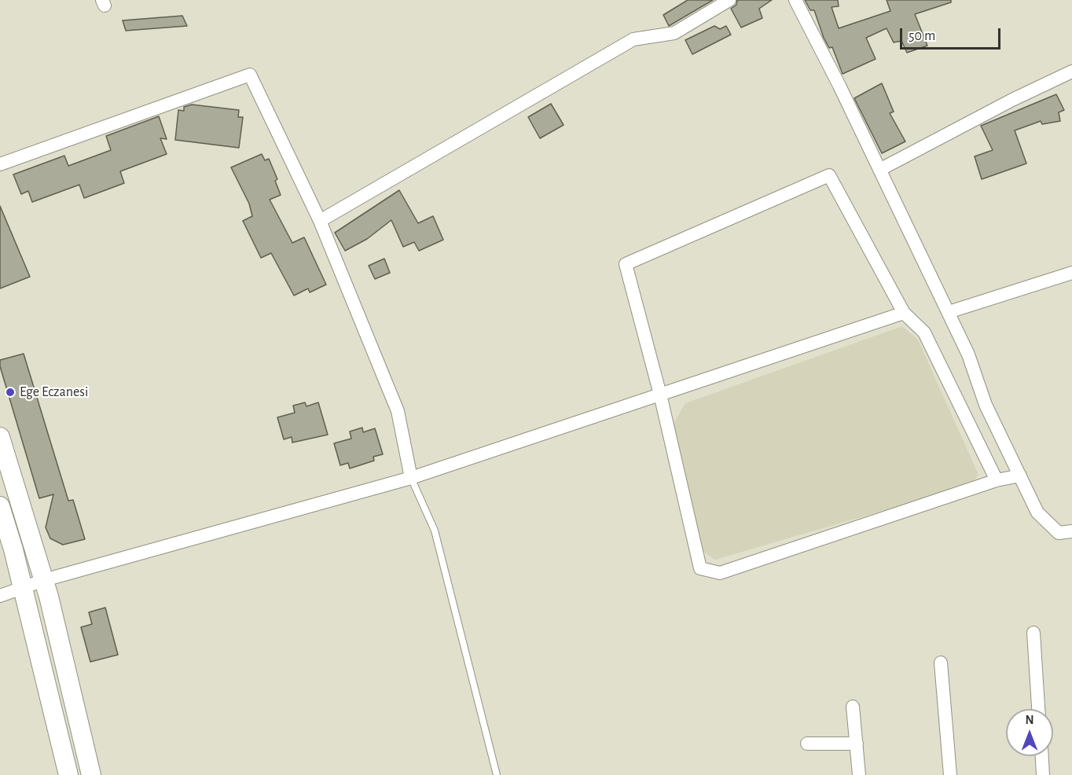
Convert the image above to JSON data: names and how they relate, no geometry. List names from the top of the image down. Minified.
{"places":["Ege Eczanesi"],"scale_bar":"50 m","north":"top"}
